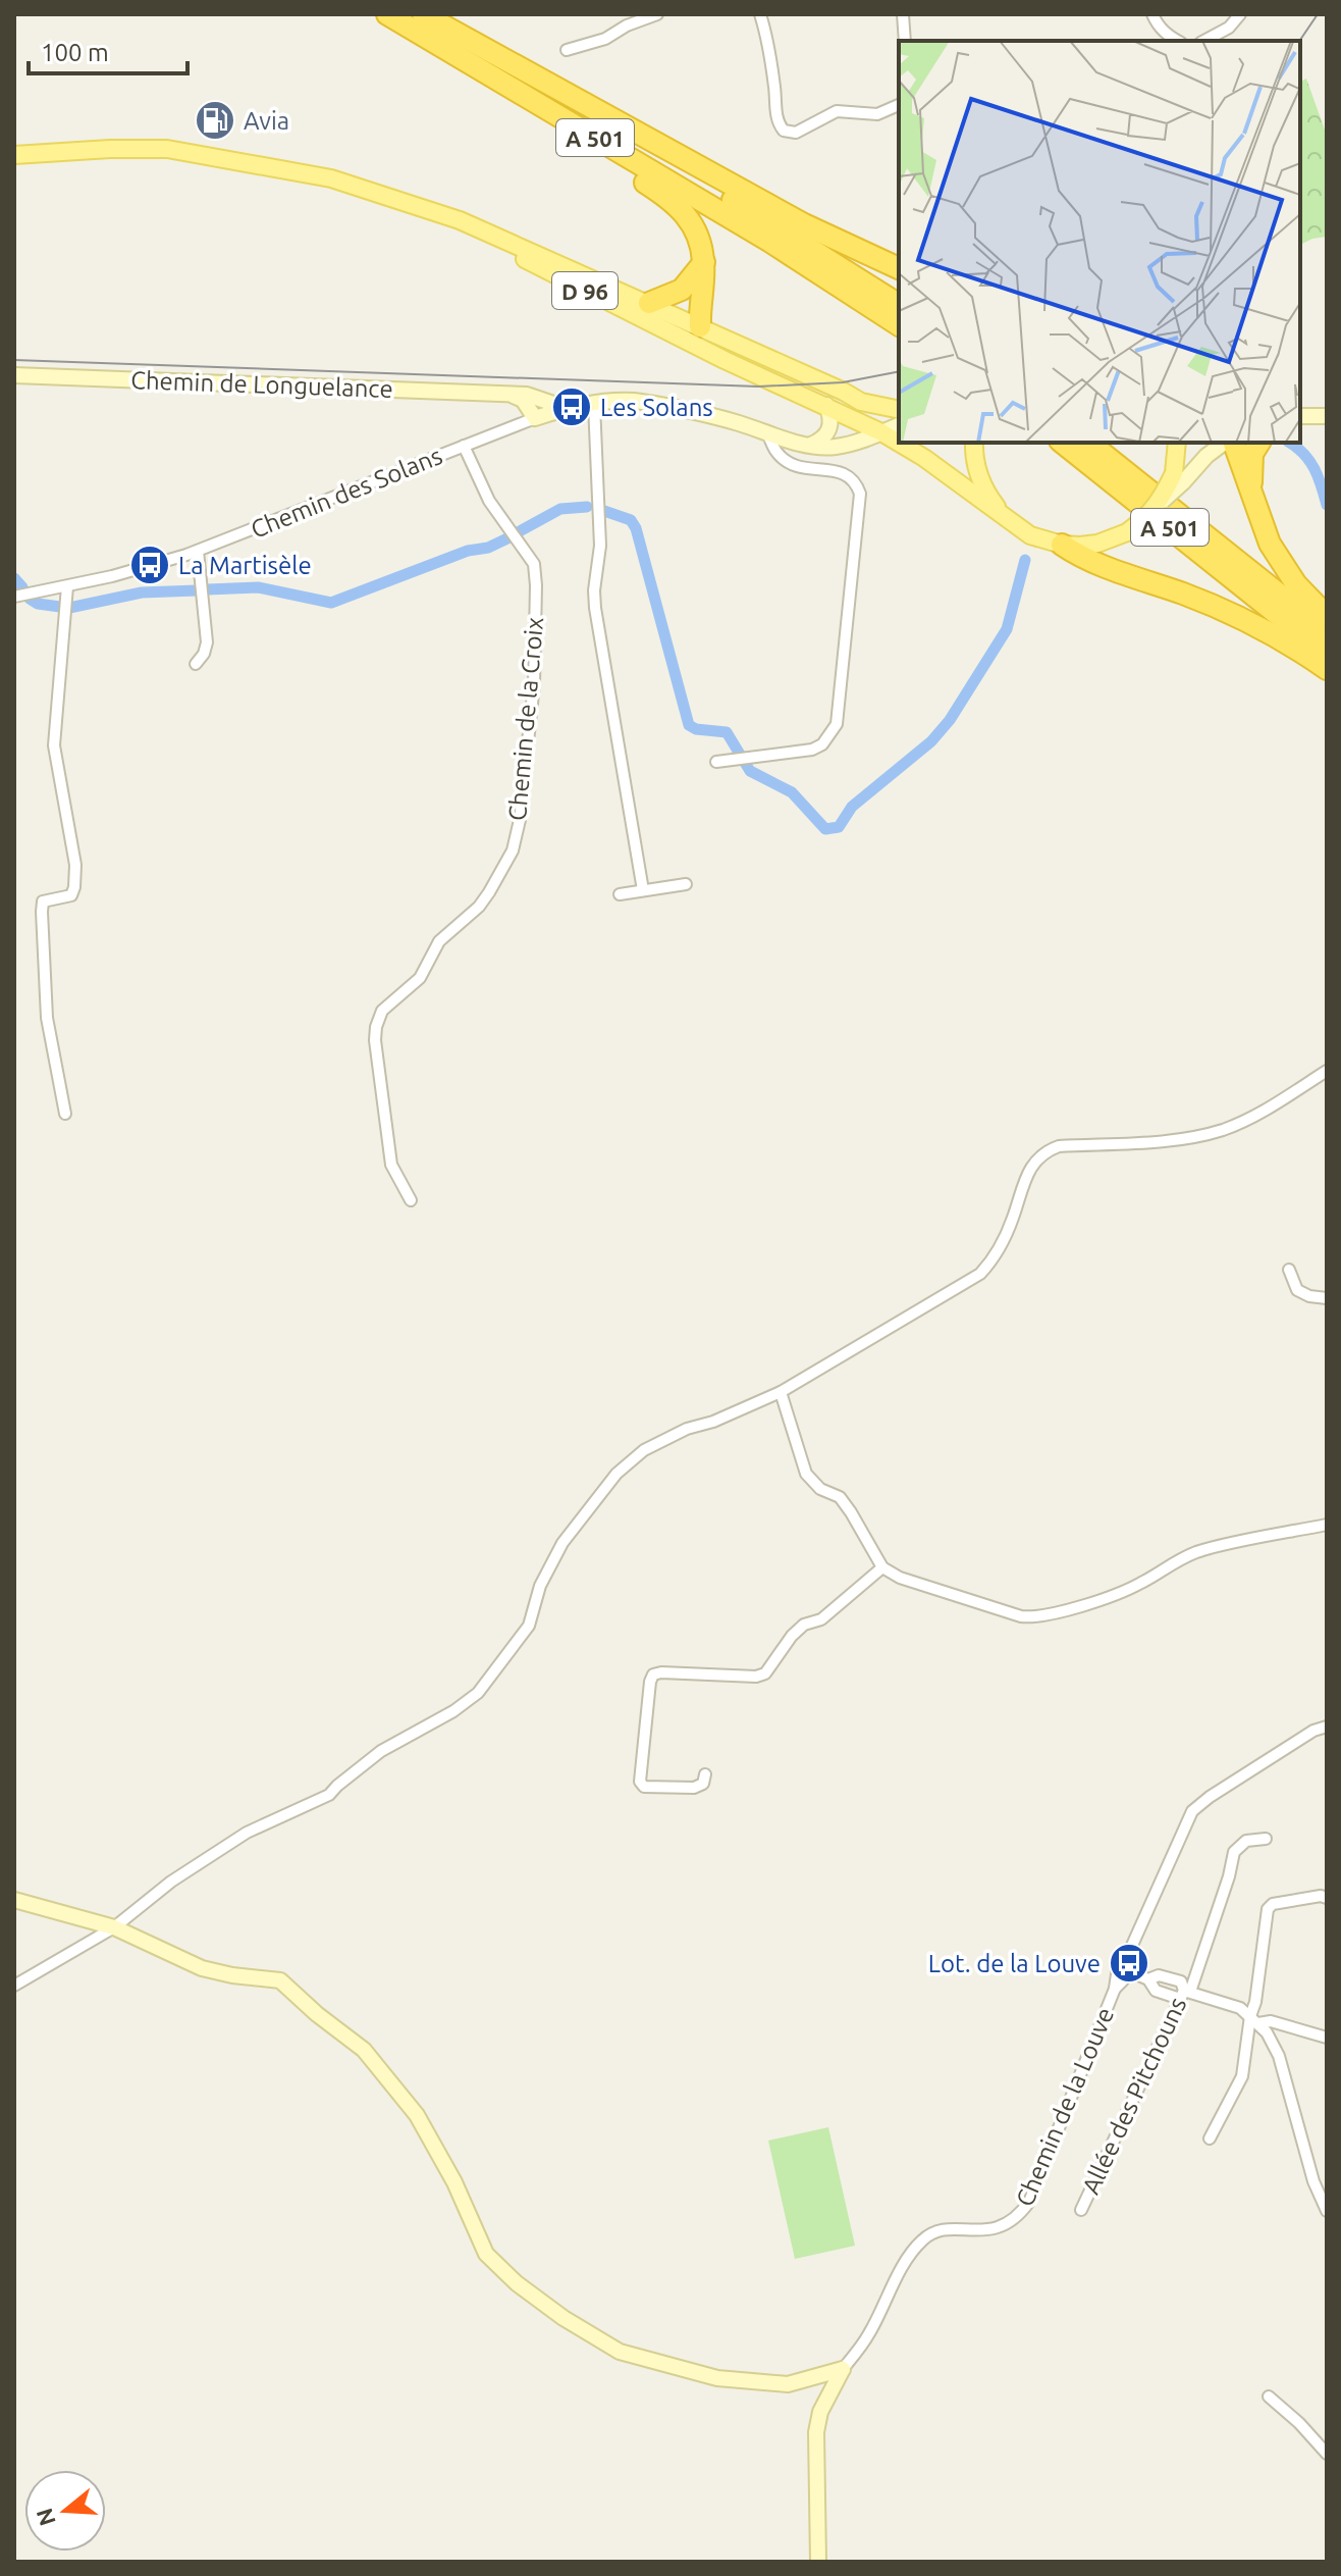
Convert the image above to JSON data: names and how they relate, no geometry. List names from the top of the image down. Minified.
{"streets":{"highway":["A 501"],"main road":["D 96"],"street":["Chemin de Longuelance","Chemin des Solans","Chemin de la Croix","Allée des Pitchouns","Chemin de la Louve"]},"crossings":[["Chemin des Solans","Chemin de la Croix"]],"places":{"fuel station":["Avia"],"bus stop":["Les Solans","La Martisèle","Lot. de la Louve"]},"scale_bar":"100 m","north":"left"}
